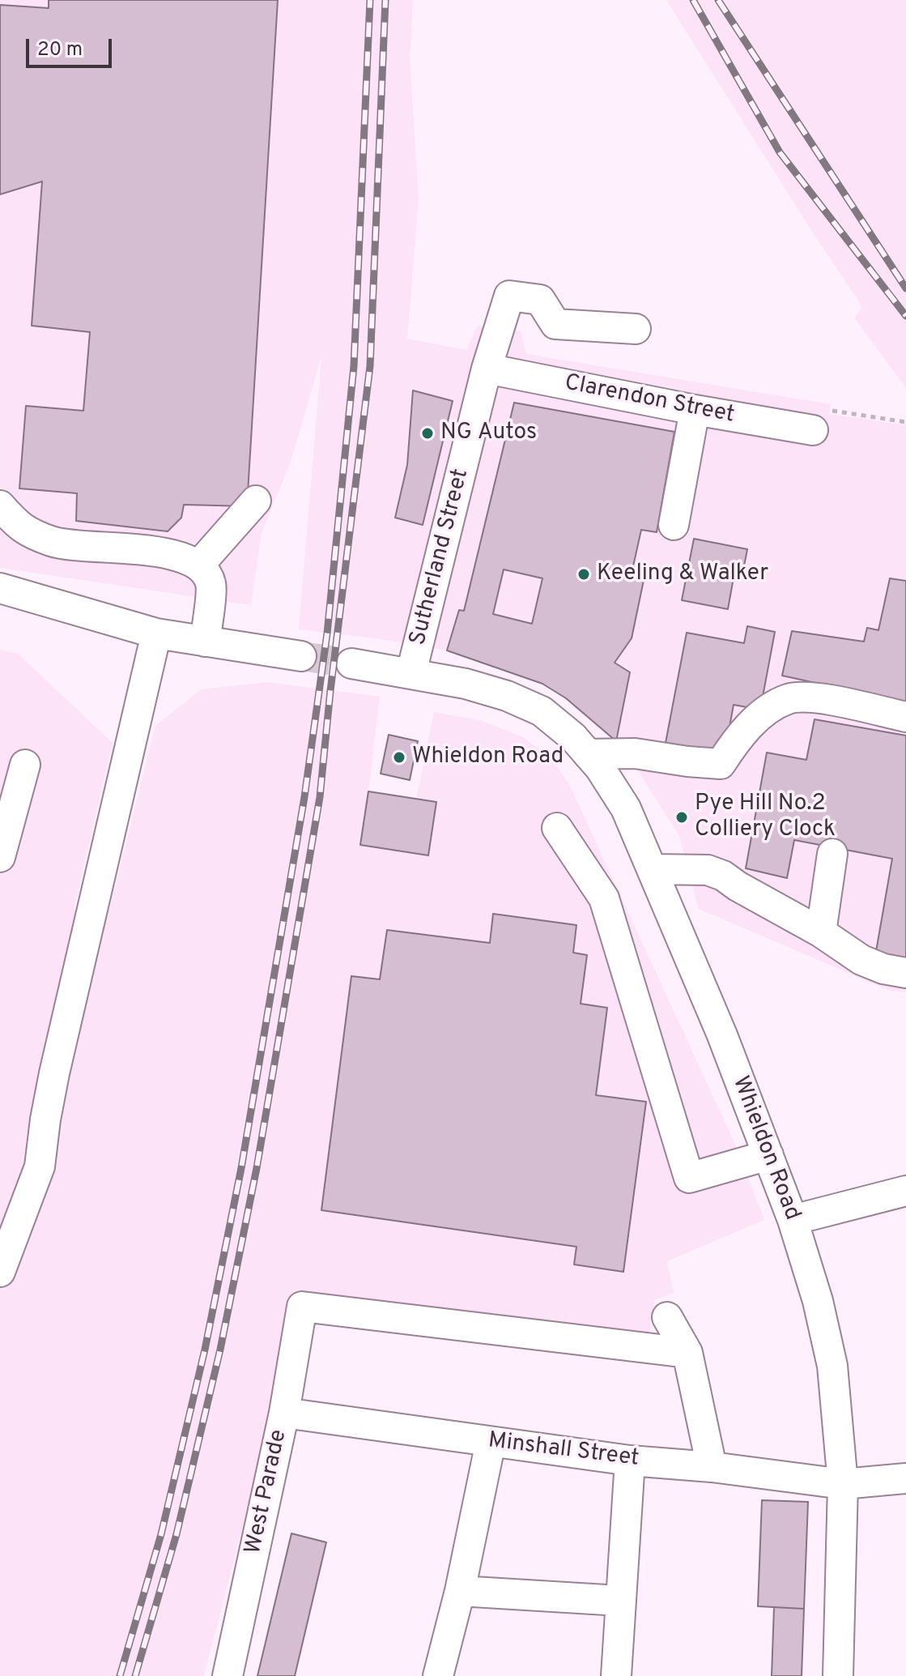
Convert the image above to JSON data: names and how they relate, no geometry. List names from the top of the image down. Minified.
{"streets":{"street":["Clarendon Street","Sutherland Street","Whieldon Road","Minshall Street","West Parade"]},"crossings":[["Clarendon Street","Sutherland Street"],["Sutherland Street","Whieldon Road"],["Whieldon Road","Minshall Street"],["Minshall Street","West Parade"]],"places":["NG Autos","Keeling & Walker","Whieldon Road","Pye Hill No.2 Colliery Clock"],"scale_bar":"20 m"}
